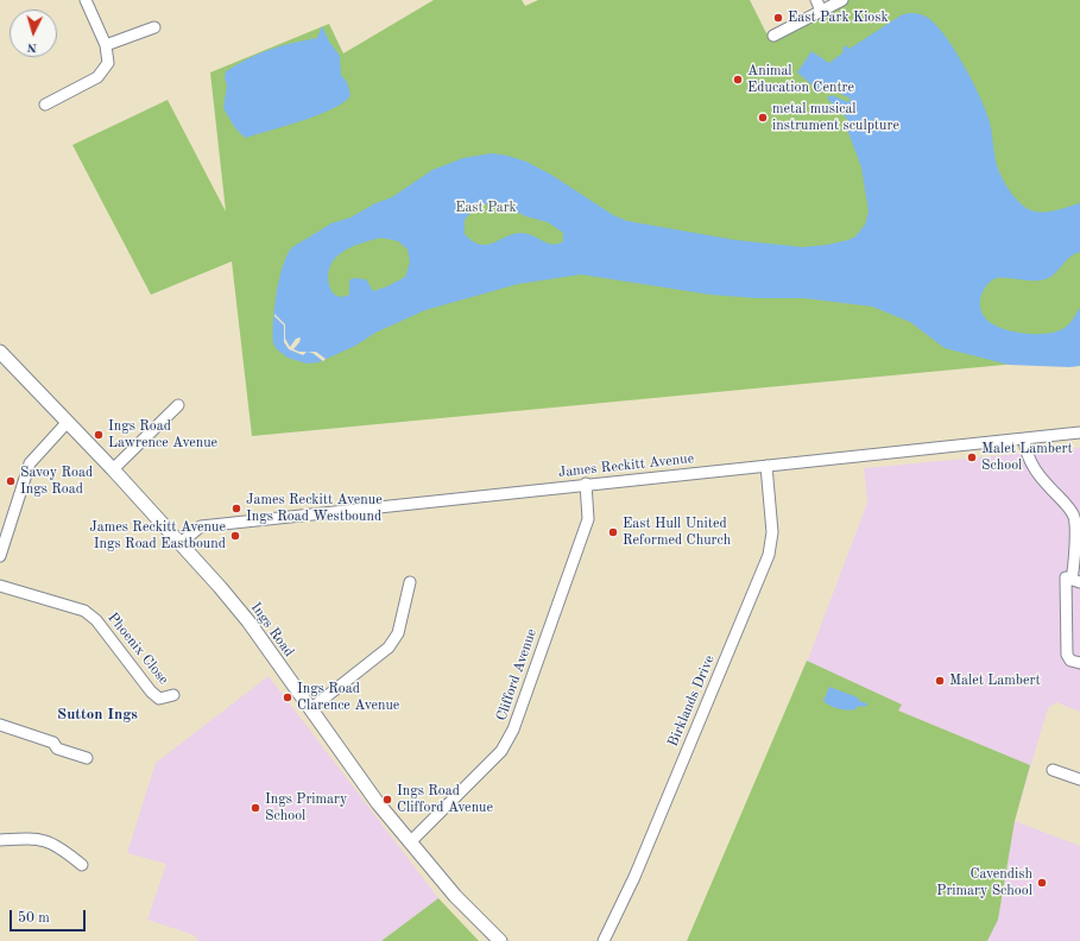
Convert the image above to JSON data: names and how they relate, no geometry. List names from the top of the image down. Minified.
{"streets":{"street":["James Reckitt Avenue","Ings Road","Phoenix Close","Clifford Avenue","Birklands Drive"]},"crossings":[["James Reckitt Avenue","Ings Road"],["James Reckitt Avenue","Clifford Avenue"],["James Reckitt Avenue","Birklands Drive"],["Ings Road","Clifford Avenue"]],"districts":["Sutton Ings"],"parks":["East Park"],"places":["East Park Kiosk","Animal Education Centre","metal musical instrument sculpture","Ings Road Lawrence Avenue","Malet Lambert School","Savoy Road Ings Road","James Reckitt Avenue Ings Road Westbound","East Hull United Reformed Church","James Reckitt Avenue Ings Road Eastbound","Malet Lambert","Ings Road Clarence Avenue","Ings Road Clifford Avenue","Ings Primary School","Cavendish Primary School"],"scale_bar":"50 m","north":"bottom"}
